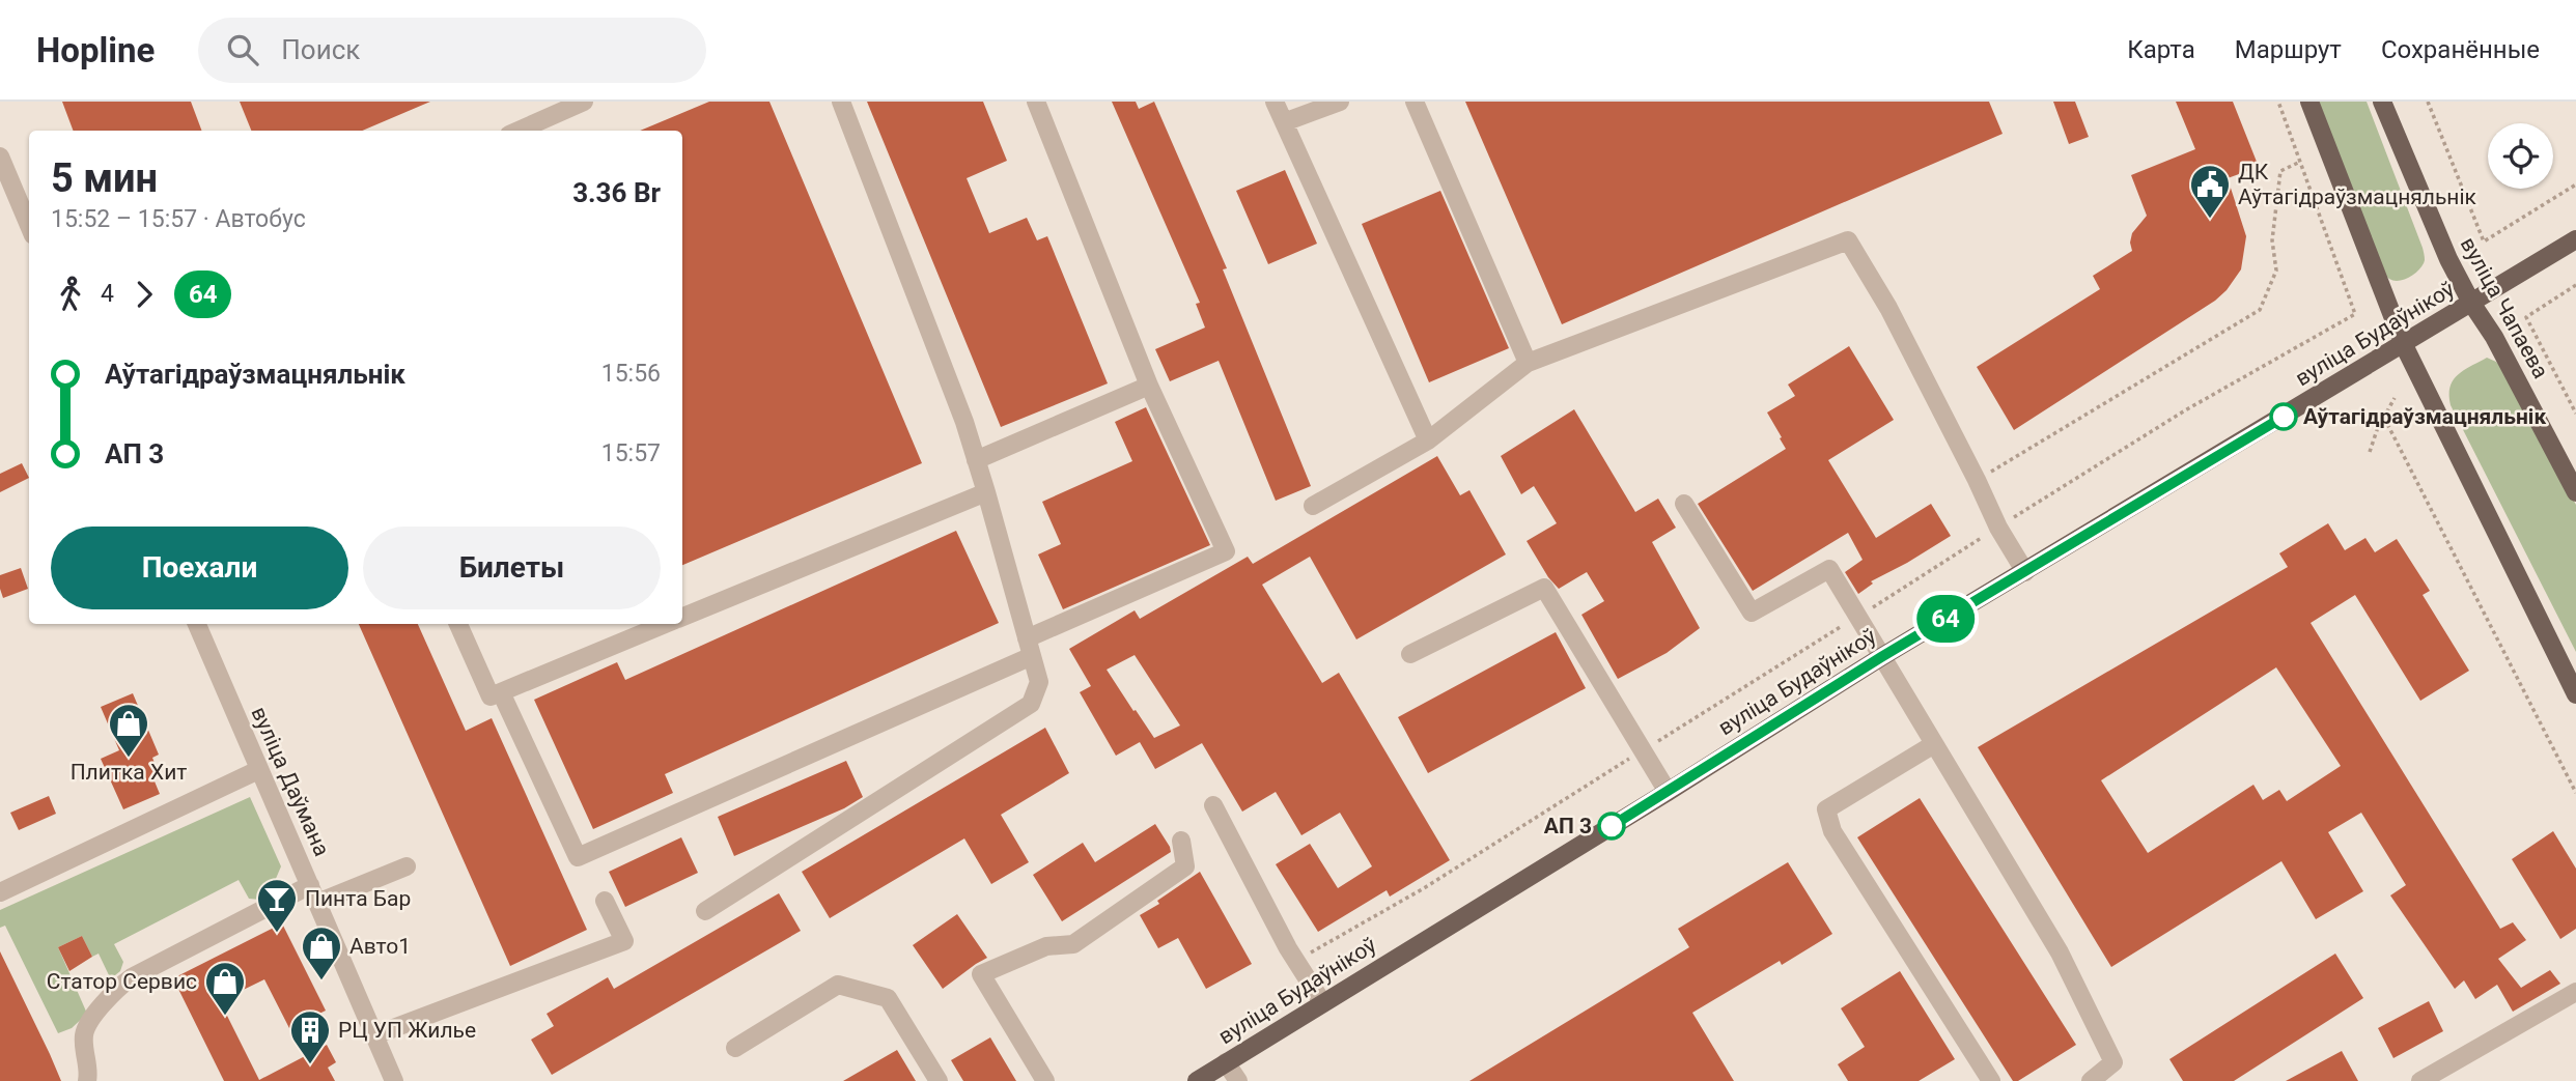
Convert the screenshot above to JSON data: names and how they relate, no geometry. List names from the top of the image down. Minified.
{"streets":{"main road":["вуліца Чапаева","вуліца Будаўнікоў"],"street":["вуліца Даўмана"]},"crossings":[["вуліца Чапаева","вуліца Будаўнікоў"]],"places":{"public building":["ДК Аўтагідраўзмацняльнік"],"other":["Аўтагідраўзмацняльнік","АП 3"],"shop":["Плитка Хит","Авто1","Статор Сервис"],"bar":["Пинта Бар"],"building":["РЦ УП Жилье"]},"lines":["bus line 64"],"page":{"header":"Hopline","search":"Поиск","nav":["Карта","Маршрут","Сохранённые"],"on_map":"64","heading":["5 мин","15:52 – 15:57 · Автобус","3.36 Br"],"legs":["4","64"],"list":[{"name":"Аўтагідраўзмацняльнік","value":"15:56"},{"name":"АП 3","value":"15:57"}],"buttons":["Поехали","Билеты"]}}
